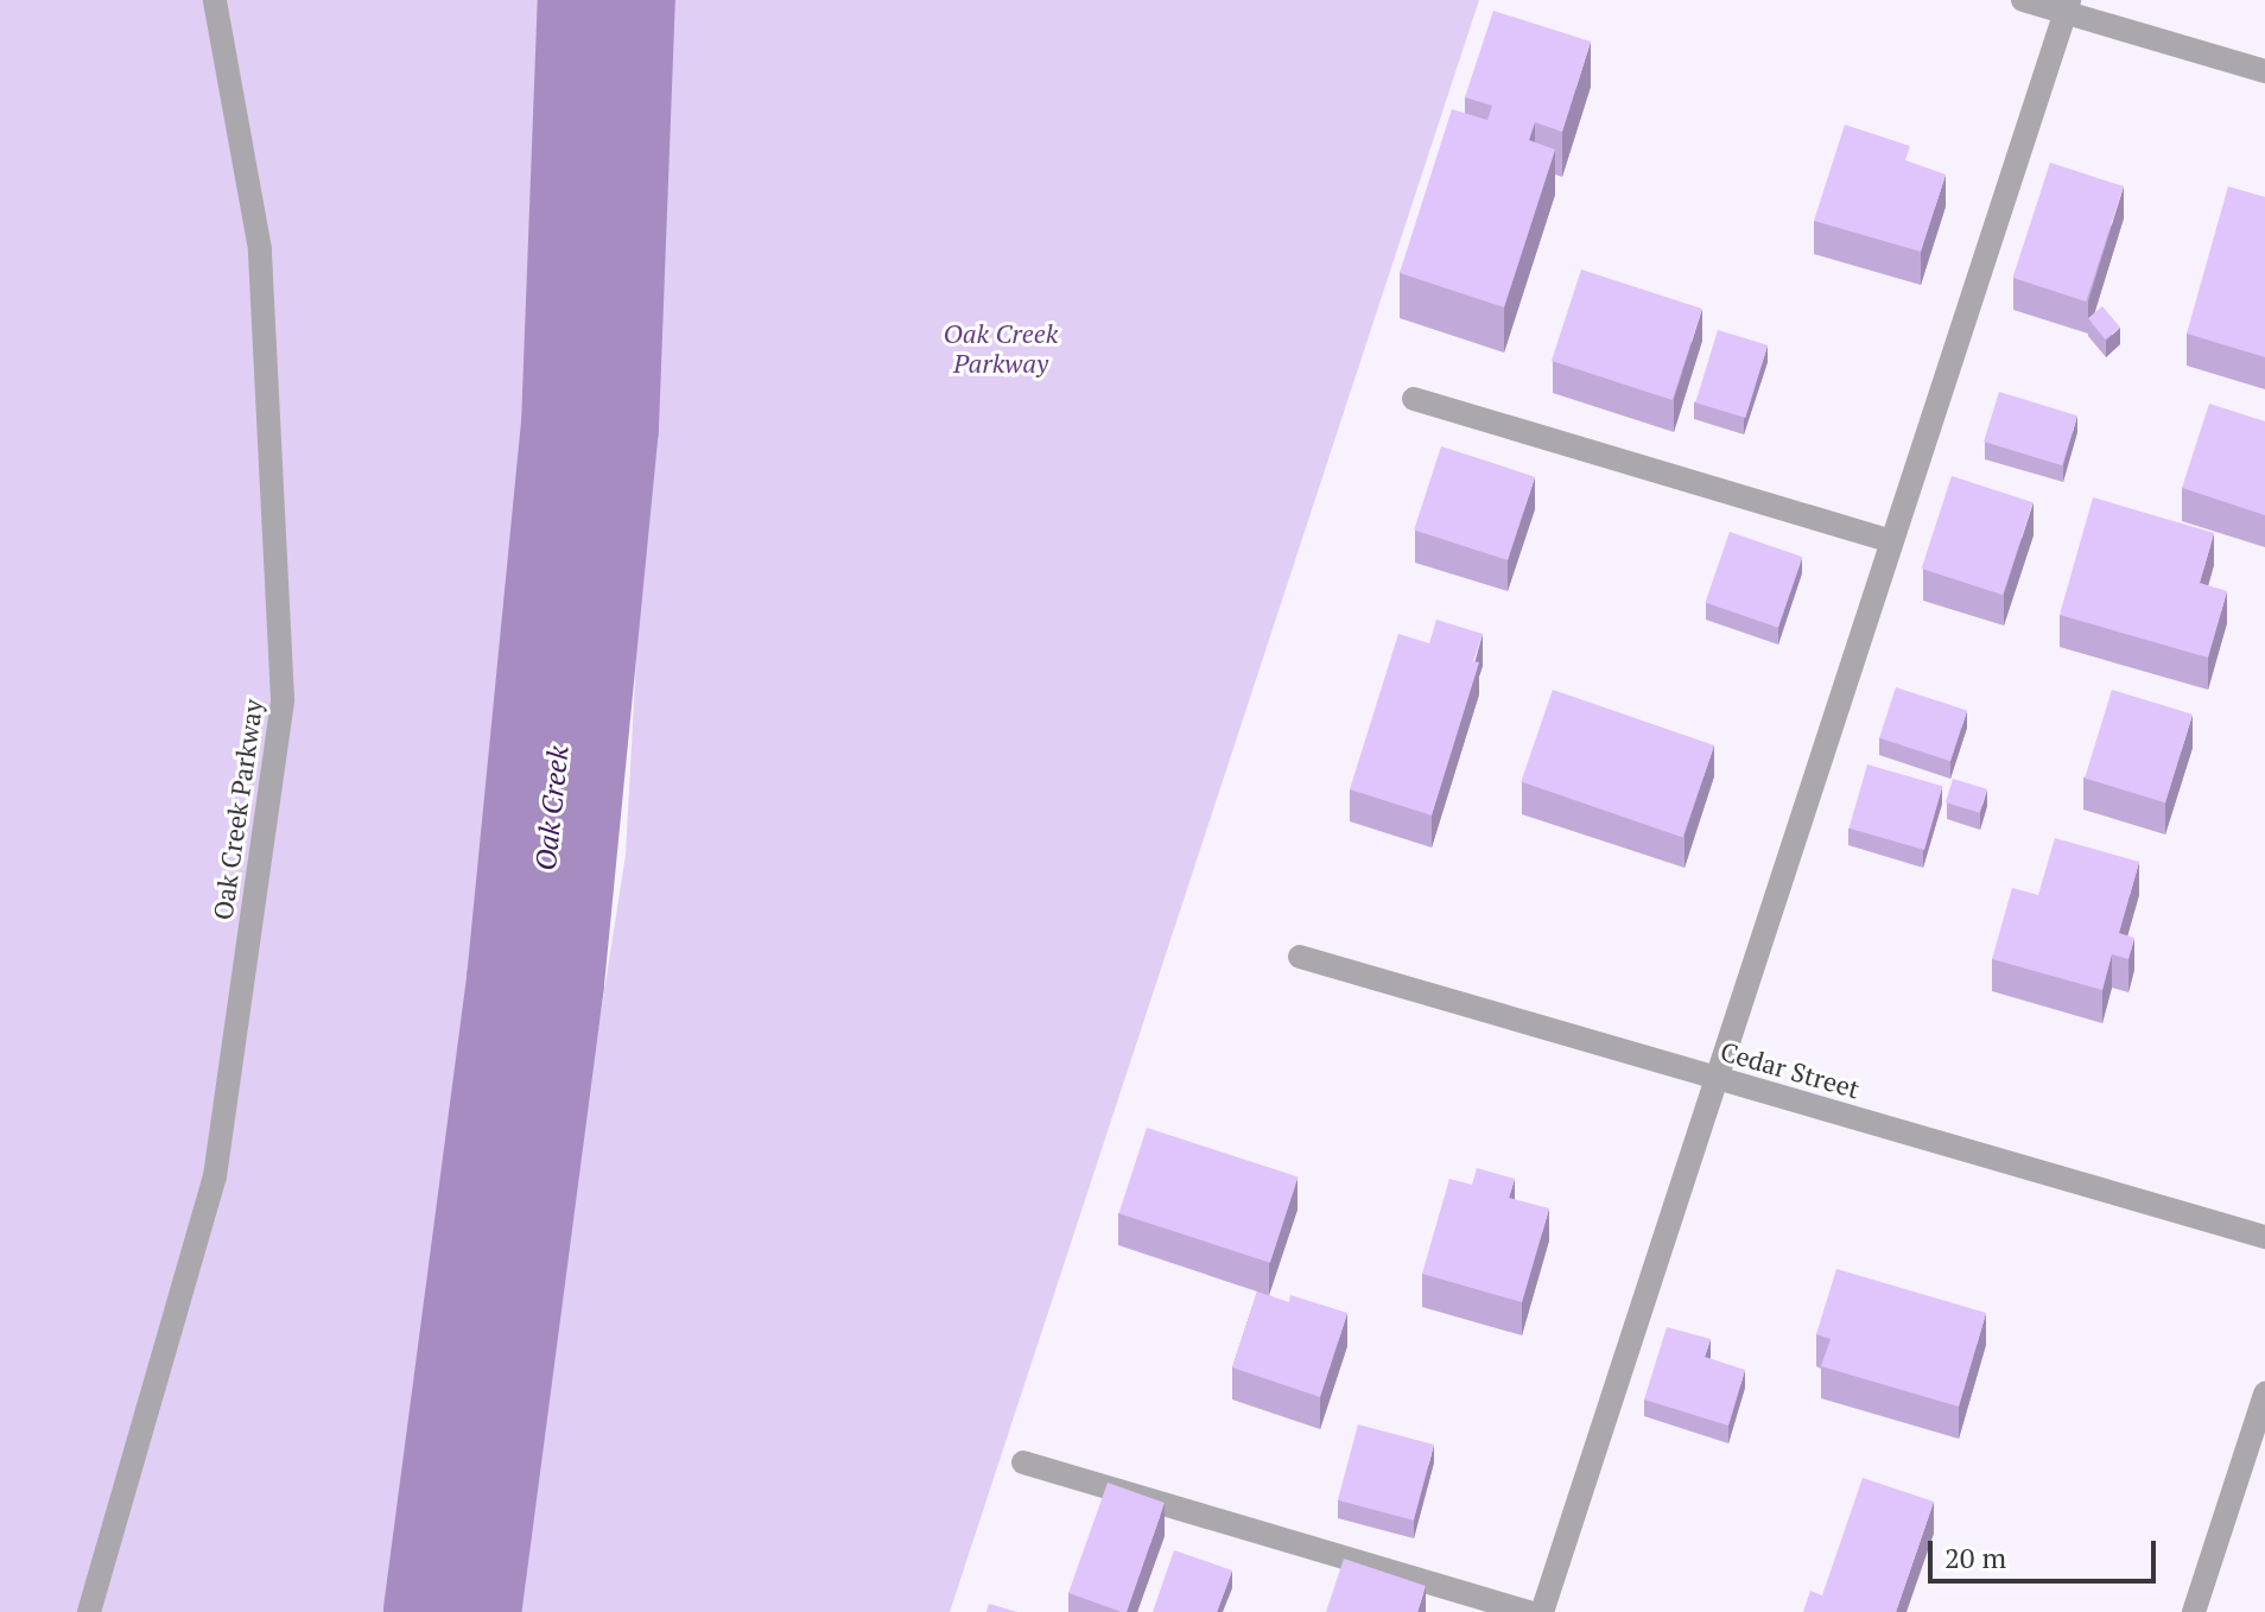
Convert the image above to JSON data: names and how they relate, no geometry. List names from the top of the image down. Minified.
{"streets":{"street":["Oak Creek Parkway","Cedar Street"]},"water":["Oak Creek"],"parks":["Oak Creek Parkway"],"scale_bar":"20 m"}
